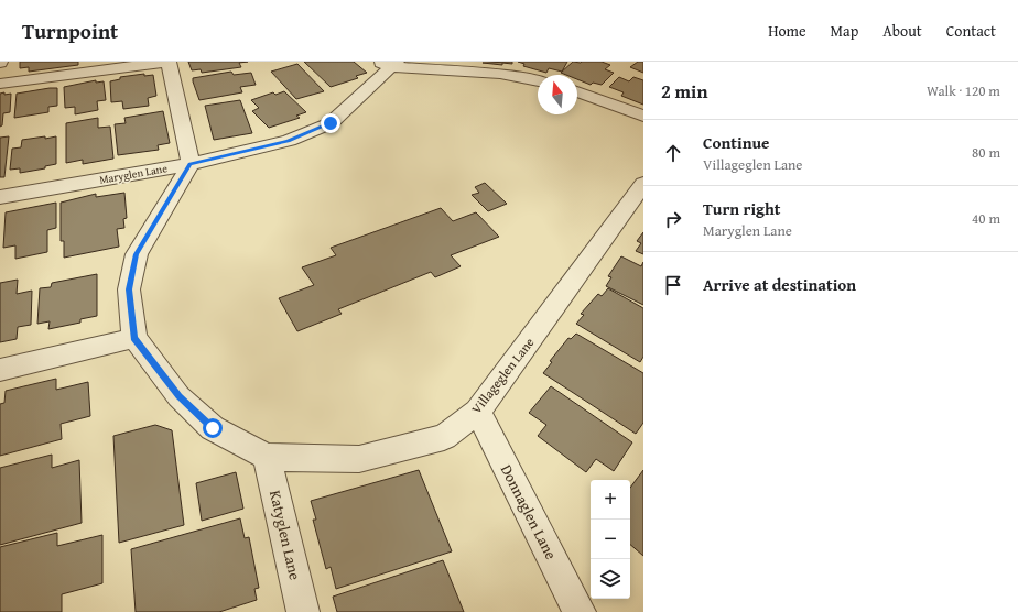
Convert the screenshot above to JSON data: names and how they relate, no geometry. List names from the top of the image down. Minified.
{"streets":{"street":["Maryglen Lane","Villageglen Lane","Donnaglen Lane","Katyglen Lane"]},"crossings":[["Villageglen Lane","Donnaglen Lane"],["Villageglen Lane","Katyglen Lane"]],"north":"top","page":{"header":"Turnpoint","nav":["Home","Map","About","Contact"],"heading":["2 min","Walk · 120 m"],"list":[["Continue","Villageglen Lane","80 m"],["Turn right","Maryglen Lane","40 m"],"Arrive at destination"],"map_buttons":["+","−"]}}
